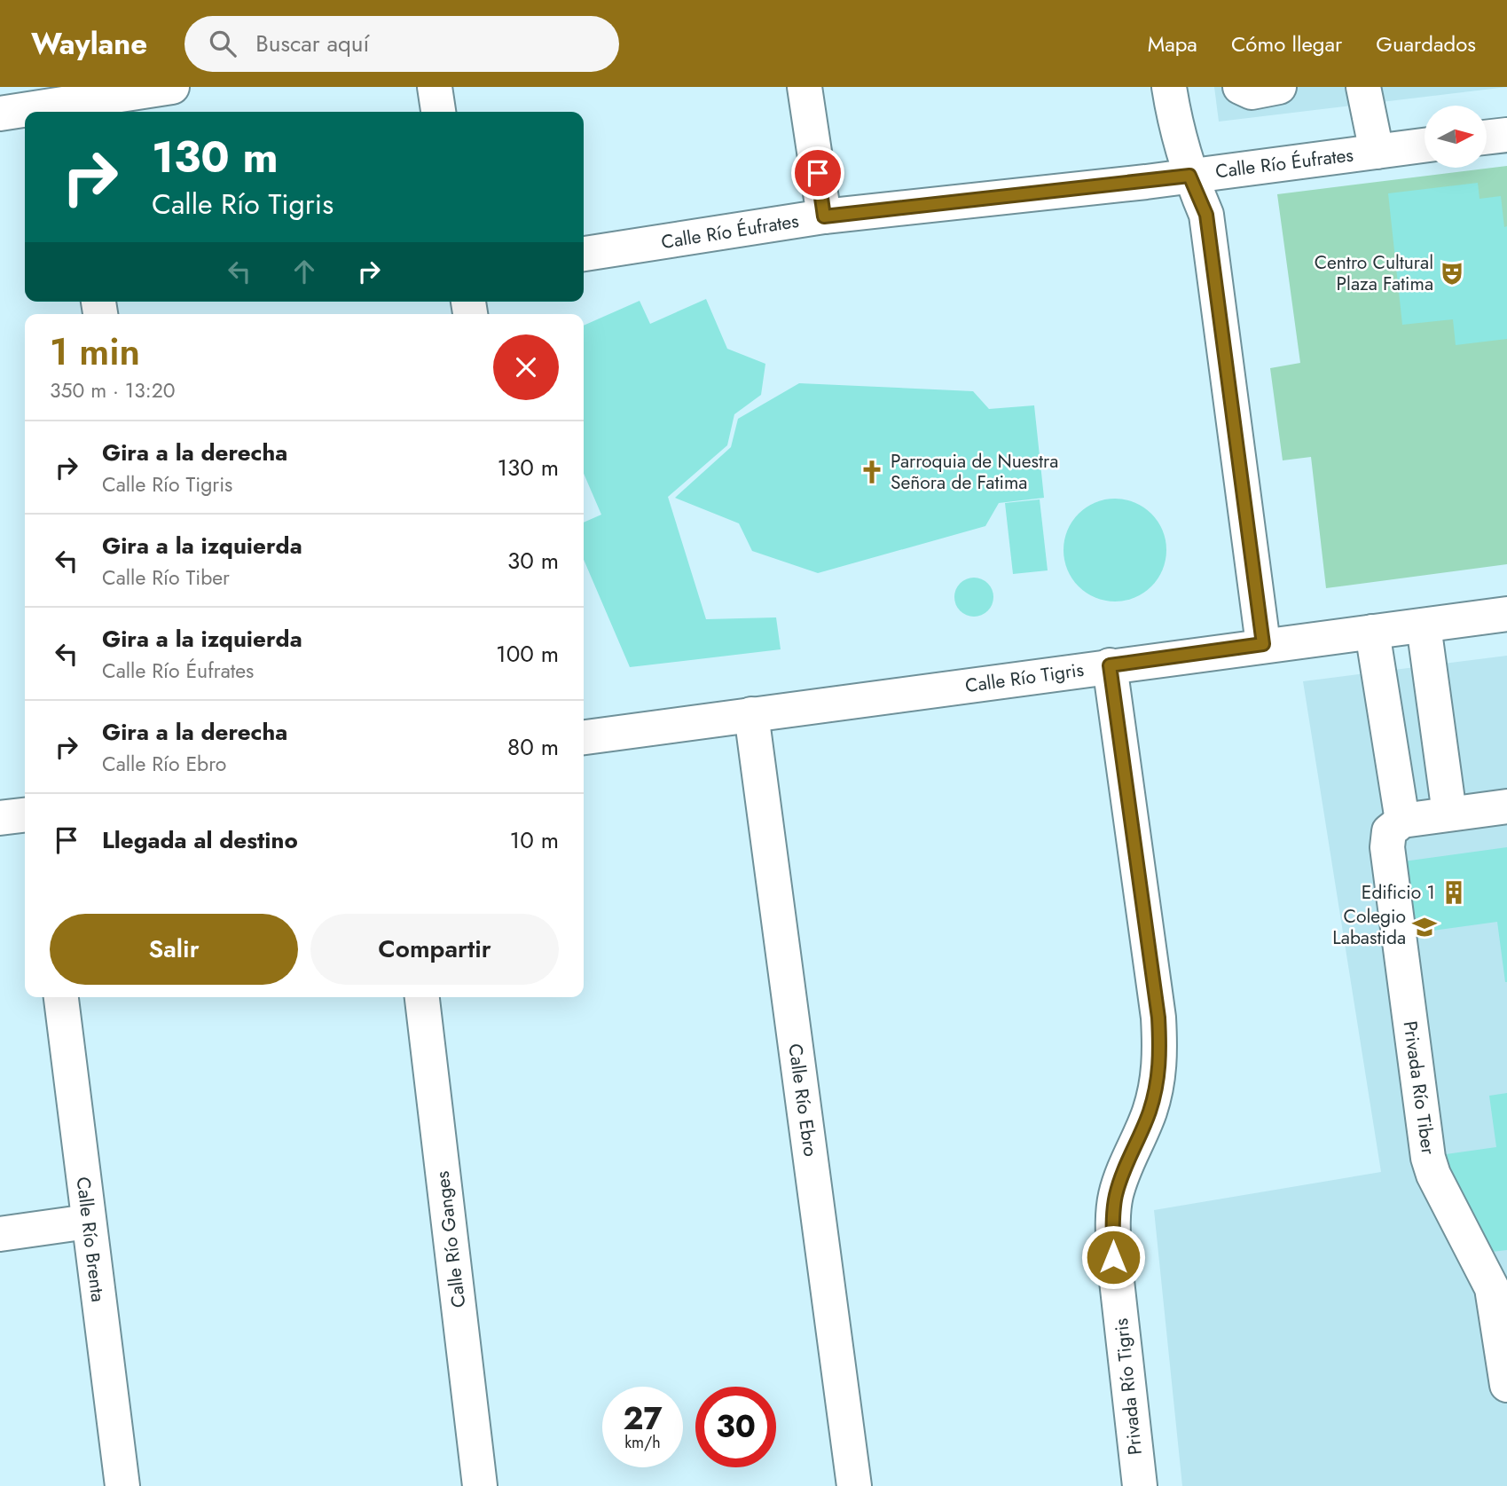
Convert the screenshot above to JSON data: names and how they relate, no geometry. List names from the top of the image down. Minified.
{"streets":{"street":["Calle Río Éufrates","Calle Río Tigris","Privada Río Tiber","Calle Río Ebro","Calle Río Brenta","Calle Río Ganges","Privada Río Tigris"]},"crossings":[["Calle Río Tigris","Calle Río Ebro"],["Calle Río Tigris","Privada Río Tigris"]],"places":{"theatre":["Centro Cultural Plaza Fatima"],"church":["Parroquia de Nuestra Señora de Fatima"],"building":["Edificio 1"],"school or university":["Colegio Labastida"]},"north":"right","page":{"header":"Waylane","search":"Buscar aquí","nav":["Mapa","Cómo llegar","Guardados"],"turn":["130 m","Calle Río Tigris"],"heading":["1 min","350 m · 13:20"],"list":[{"name":"Gira a la derecha","note":"Calle Río Tigris","value":"130 m"},{"name":"Gira a la izquierda","note":"Calle Río Tiber","value":"30 m"},{"name":"Gira a la izquierda","note":"Calle Río Éufrates","value":"100 m"},{"name":"Gira a la derecha","note":"Calle Río Ebro","value":"80 m"},{"name":"Llegada al destino","value":"10 m"}],"buttons":["Salir","Compartir"],"speed":"27 km/h","limit":"30"}}
